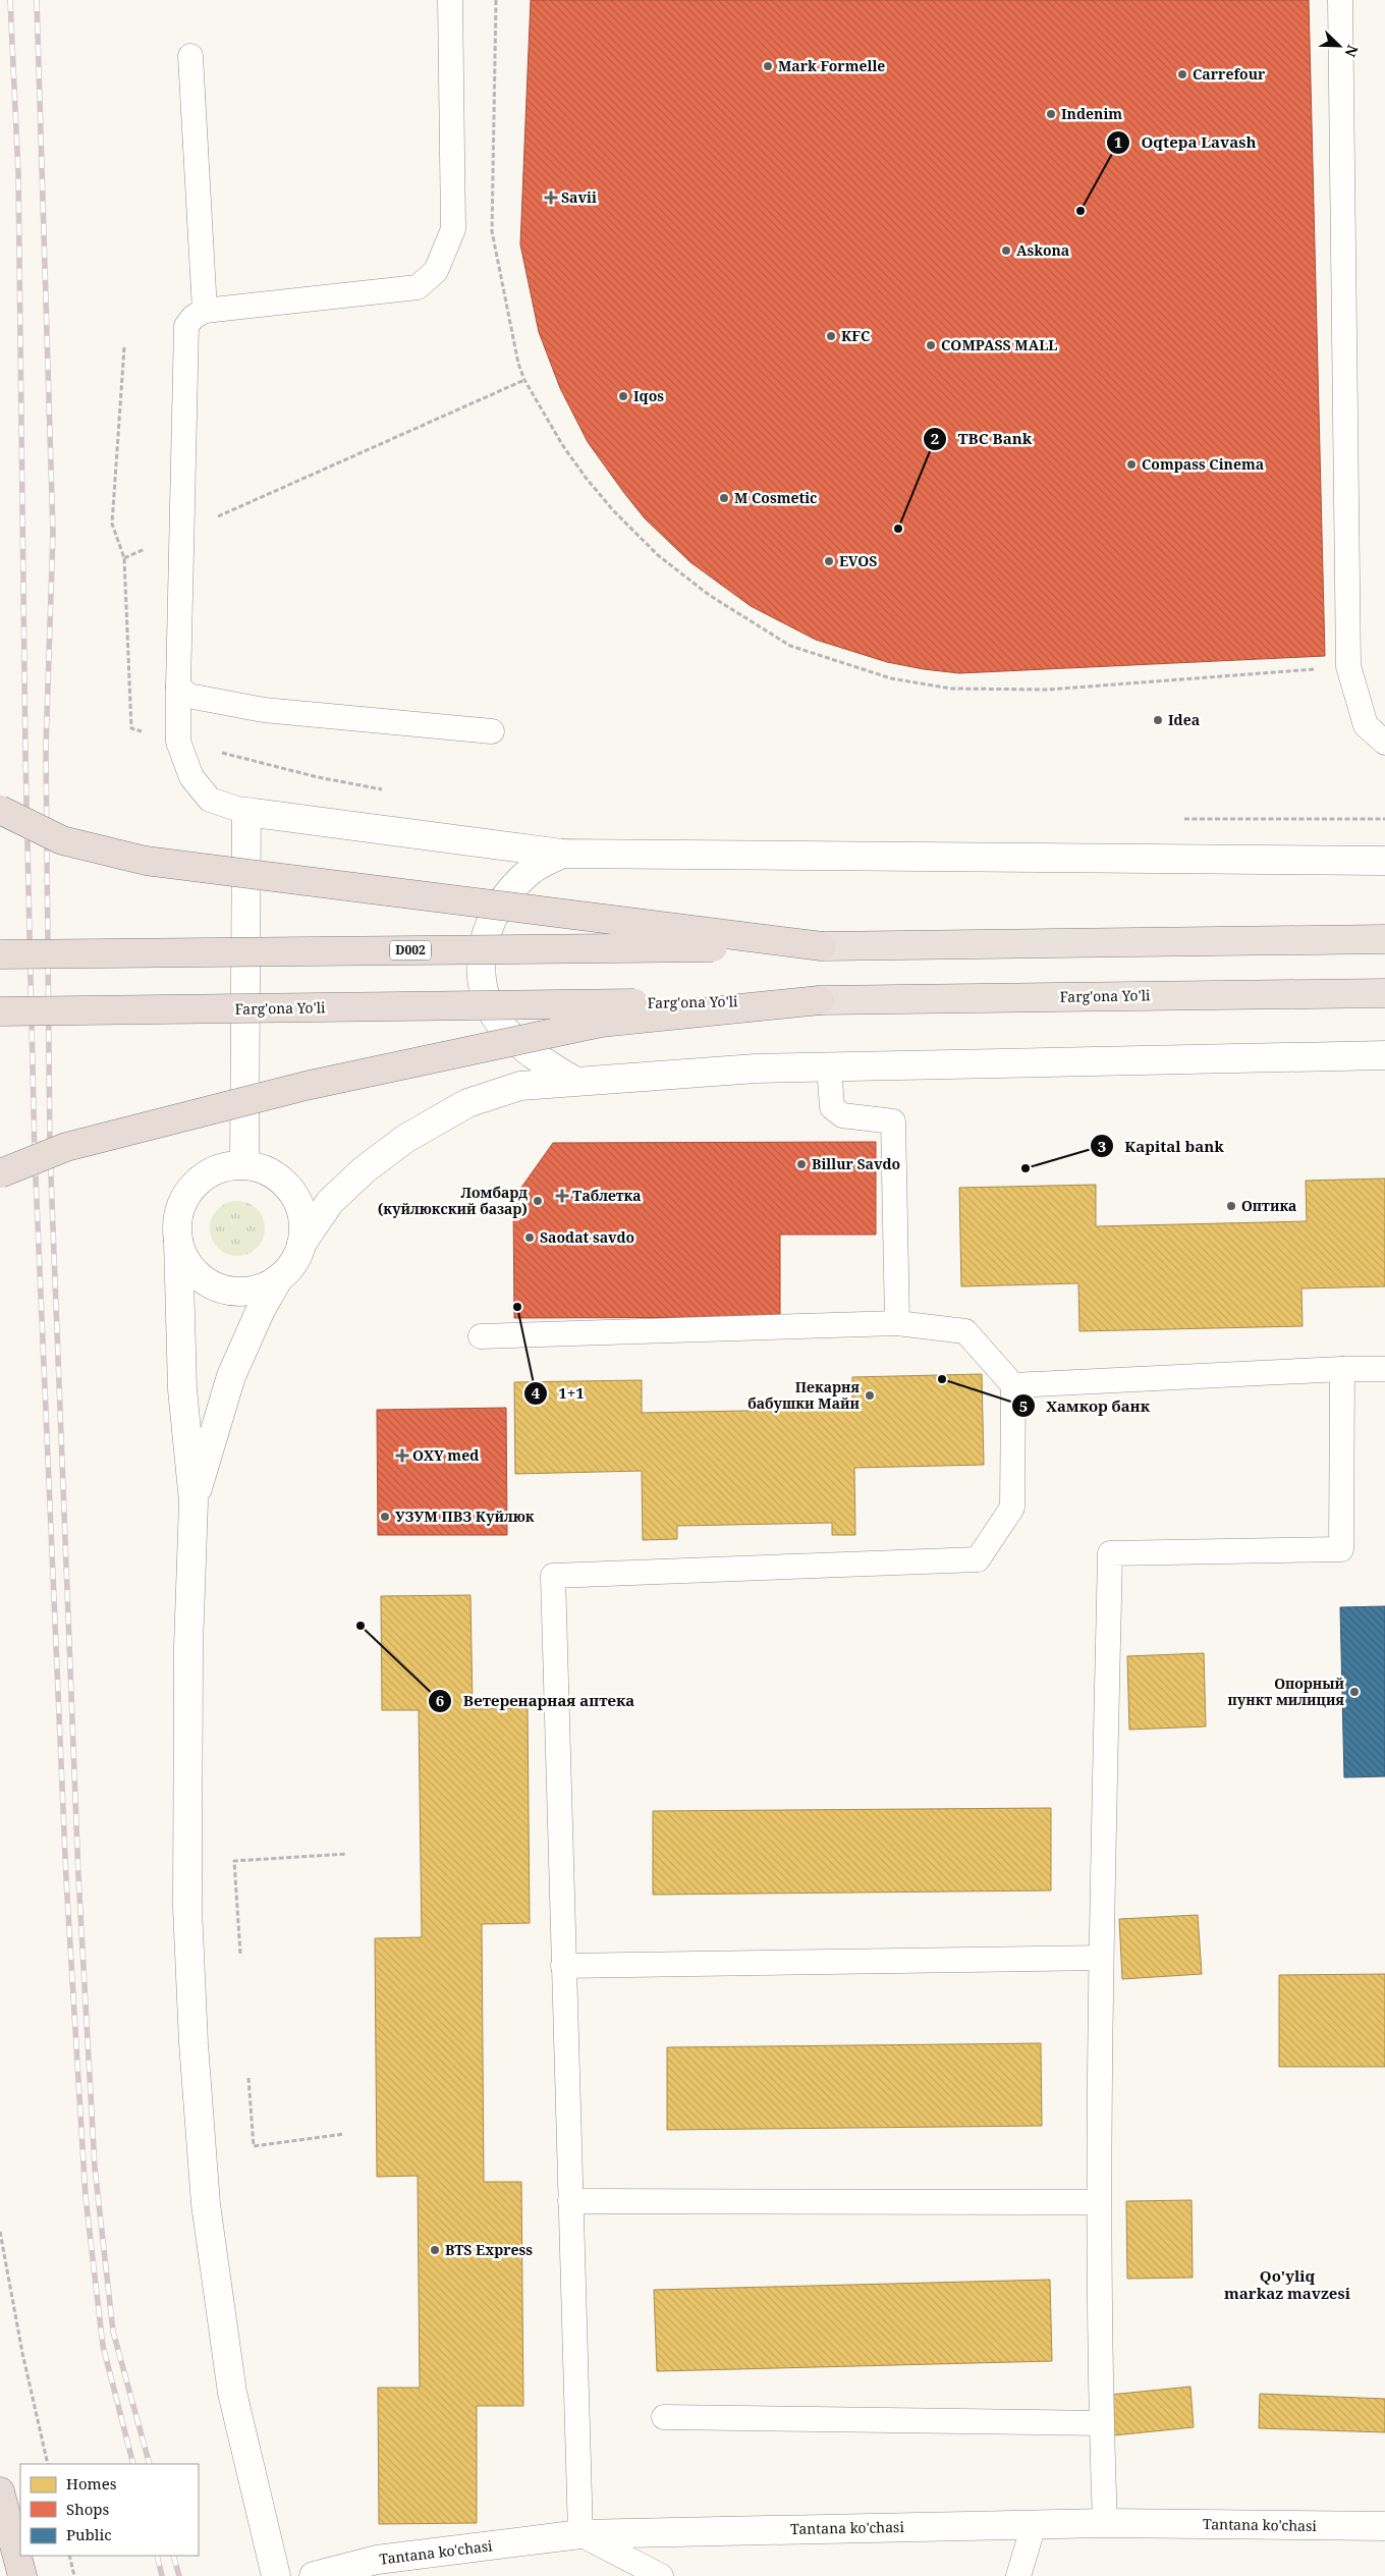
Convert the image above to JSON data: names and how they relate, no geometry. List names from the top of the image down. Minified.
{"streets":{"highway":["D002","Farg'ona Yo'li"],"street":["Tantana ko'chasi"]},"districts":["Qo'yliq markaz mavzesi"],"places":{"other":["Mark Formelle","Carrefour","Indenim","Oqtepa Lavash","Askona","KFC","COMPASS MALL","Iqos","Compass Cinema","M Cosmetic","TBC Bank","EVOS","Idea","Billur Savdo","Kapital bank","Ломбард (куйлюкский базар)","Оптика","Saodat savdo","1+1","Хамкор банк","Пекарня бабушки Майи","УЗУМ ПВЗ Куйлюк","Ветеренарная аптека","Опорный пункт милиция","BTS Express"],"health":["Savii","Таблетка","OXY med"]},"legend":["Homes","Shops","Public"],"north":"bottom right"}
